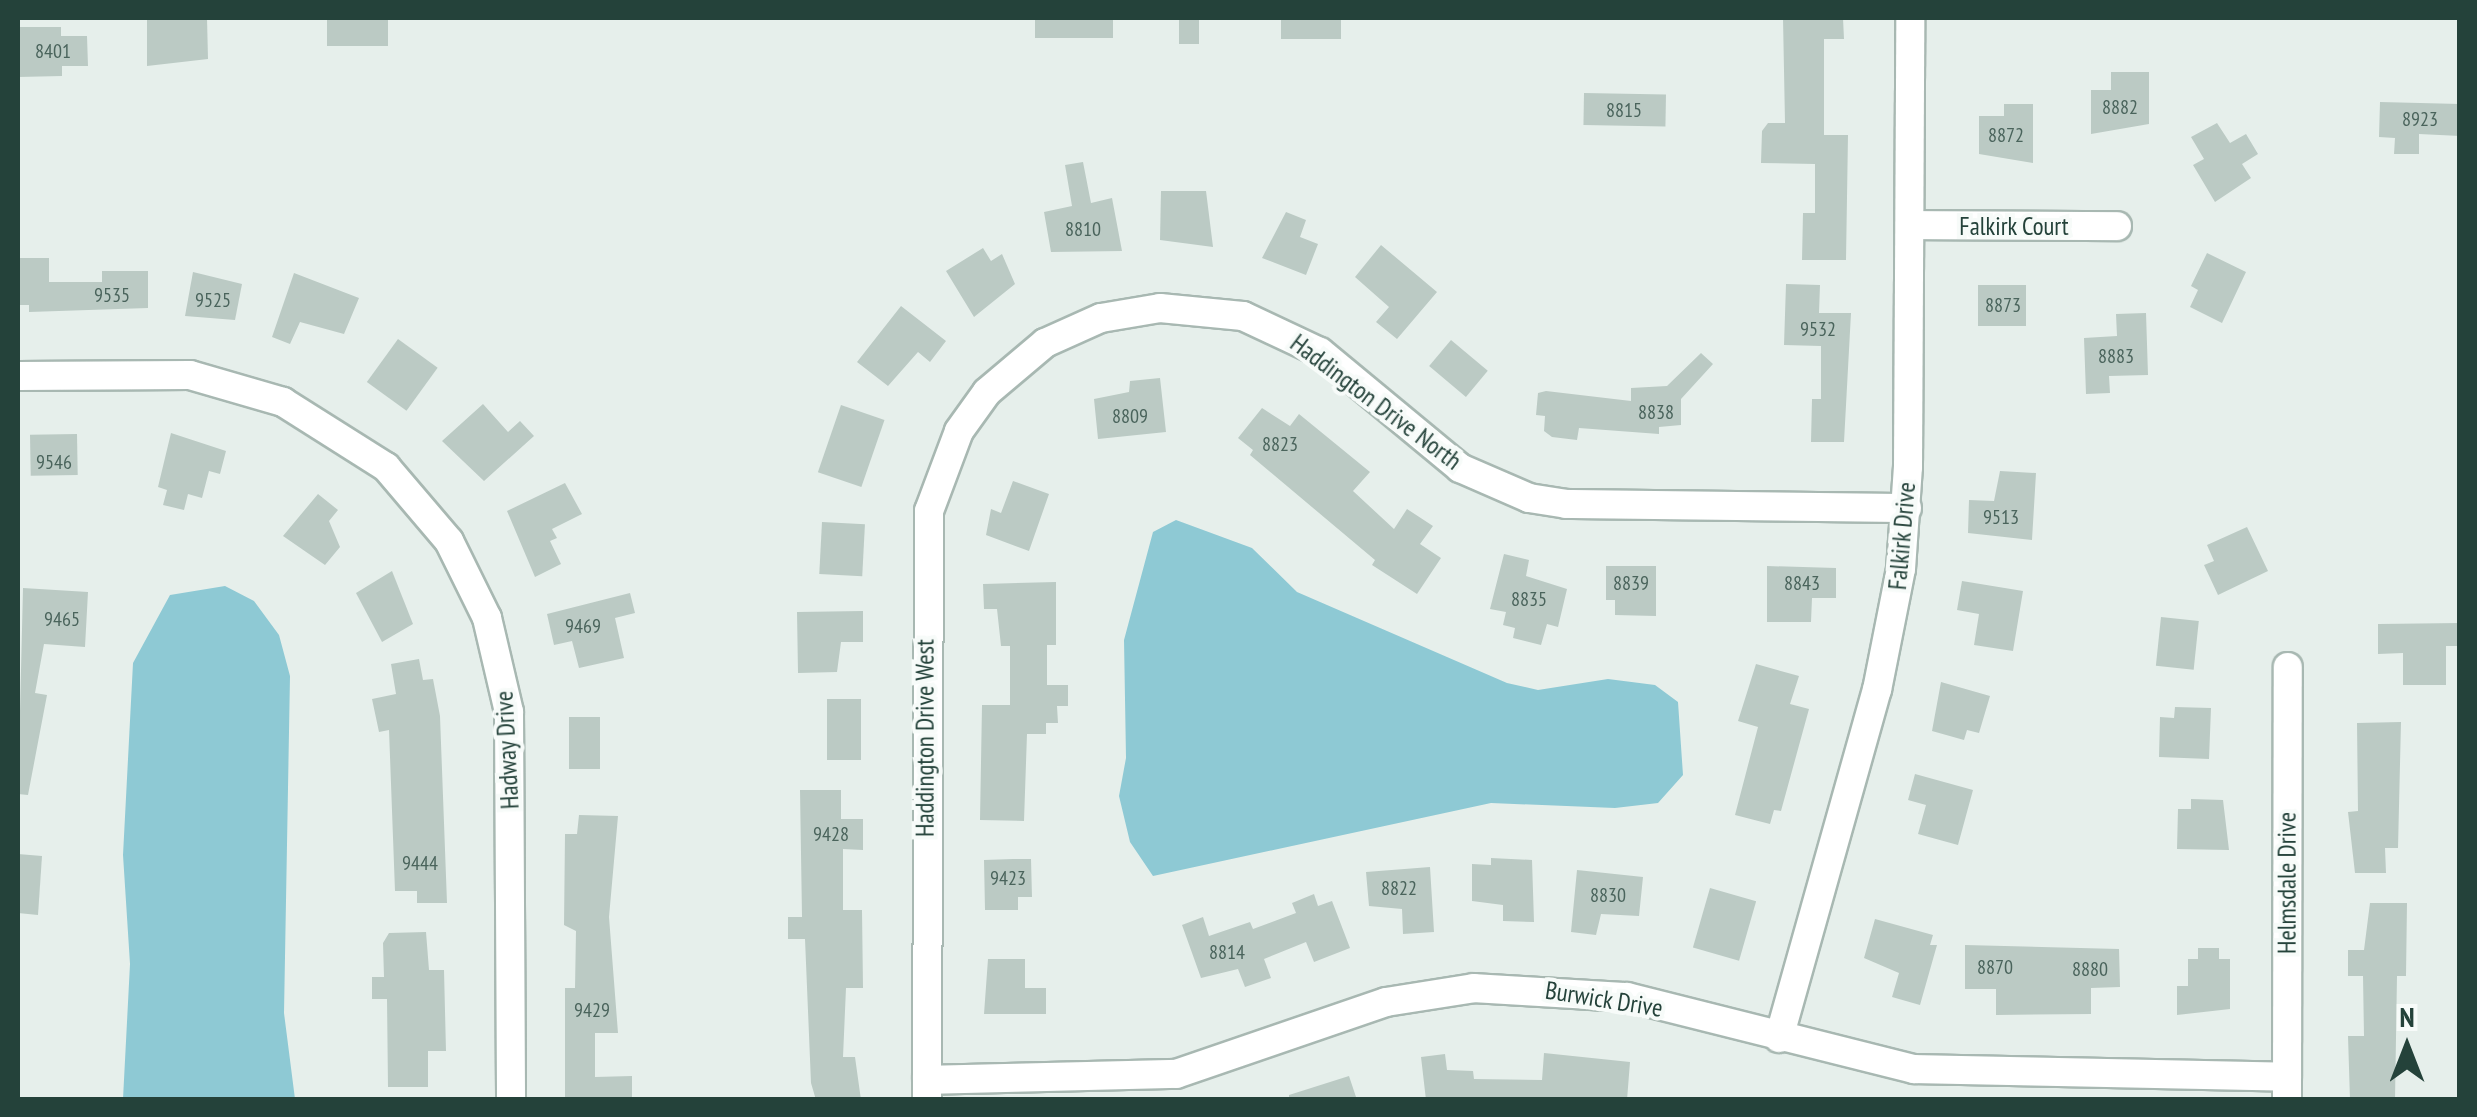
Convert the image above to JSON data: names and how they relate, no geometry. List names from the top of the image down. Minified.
{"streets":{"street":["Falkirk Court","Haddington Drive North","Falkirk Drive","Haddington Drive West","Hadway Drive","Helmsdale Drive","Burwick Drive"]},"crossings":[["Falkirk Court","Falkirk Drive"],["Haddington Drive North","Falkirk Drive"],["Haddington Drive North","Haddington Drive West"],["Falkirk Drive","Burwick Drive"],["Haddington Drive West","Burwick Drive"],["Helmsdale Drive","Burwick Drive"]],"house_numbers":["8401","8882","8815","8923","8872","8810","9535","9525","8873","9532","8883","8838","8809","8823","9546","9513","8839","8843","8835","9465","9469","9428","9444","9423","8822","8830","8814","8870","8880","9429"],"north":"top"}
